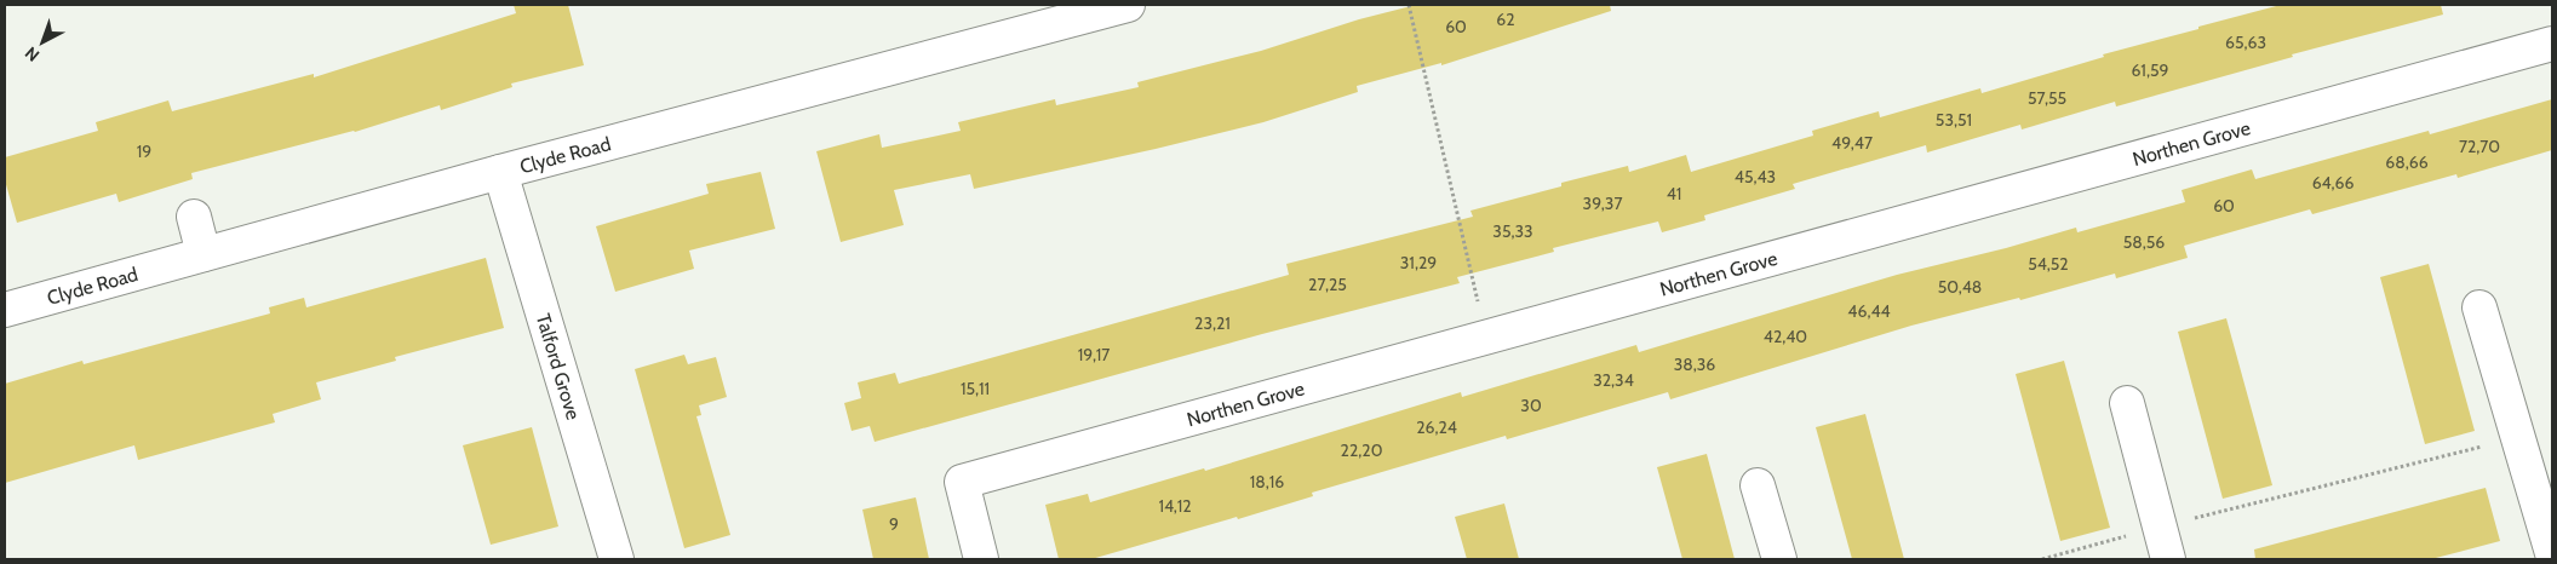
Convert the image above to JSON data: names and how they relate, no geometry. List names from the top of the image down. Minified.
{"streets":{"street":["Northen Grove","Clyde Road","Talford Grove"]},"crossings":[["Clyde Road","Talford Grove"]],"house_numbers":["62","60","65,63","61,59","57,55","53,51","49,47","72,70","19","68,66","45,43","64,66","41","39,37","60","35,33","58,56","31,29","54,52","27,25","50,48","46,44","23,21","42,40","19,17","38,36","32,34","15,11","30","26,24","22,20","18,16","14,12","9"],"north":"bottom left"}
